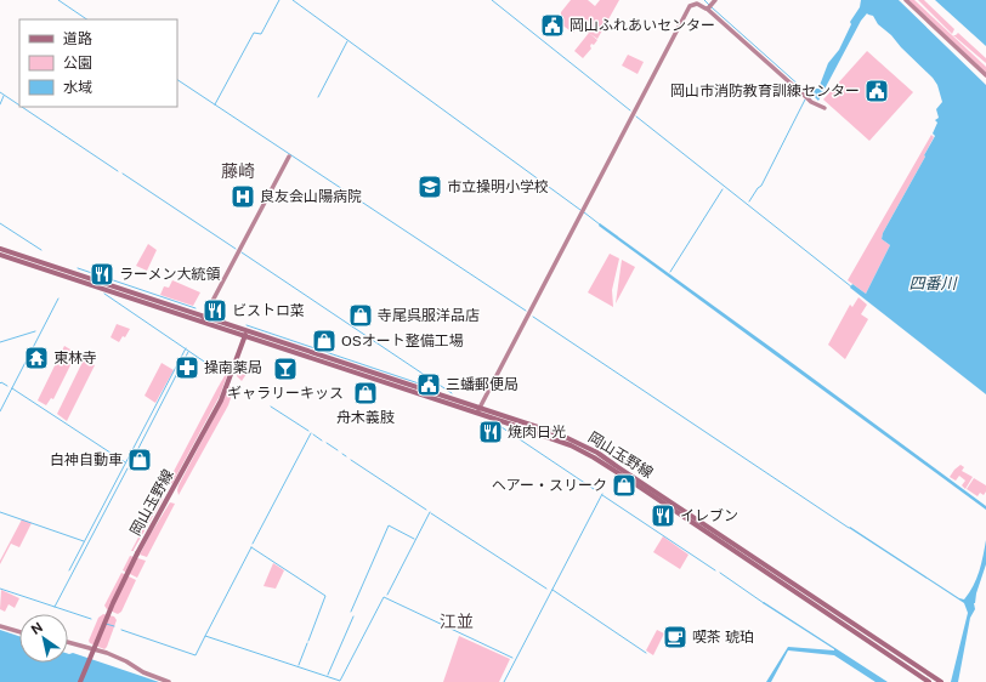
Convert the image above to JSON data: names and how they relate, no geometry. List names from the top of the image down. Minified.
{"streets":{"main road":["岡山玉野線"]},"districts":["藤崎","江並"],"water":["四番川"],"places":{"public building":["岡山ふれあいセンター","岡山市消防教育訓練センター","三蟠郵便局"],"school or university":["市立操明小学校"],"hospital":["良友会山陽病院"],"restaurant":["ラーメン大統領","ビストロ菜","焼肉日光","イレブン"],"shop":["寺尾呉服洋品店","OSオート整備工場","舟木義肢","白神自動車","ヘアー・スリーク"],"temple":["東林寺"],"pharmacy":["操南薬局"],"bar":["ギャラリーキッス"],"cafe":["喫茶 琥珀"]},"legend":["道路","公園","水域"],"north":"top left"}
